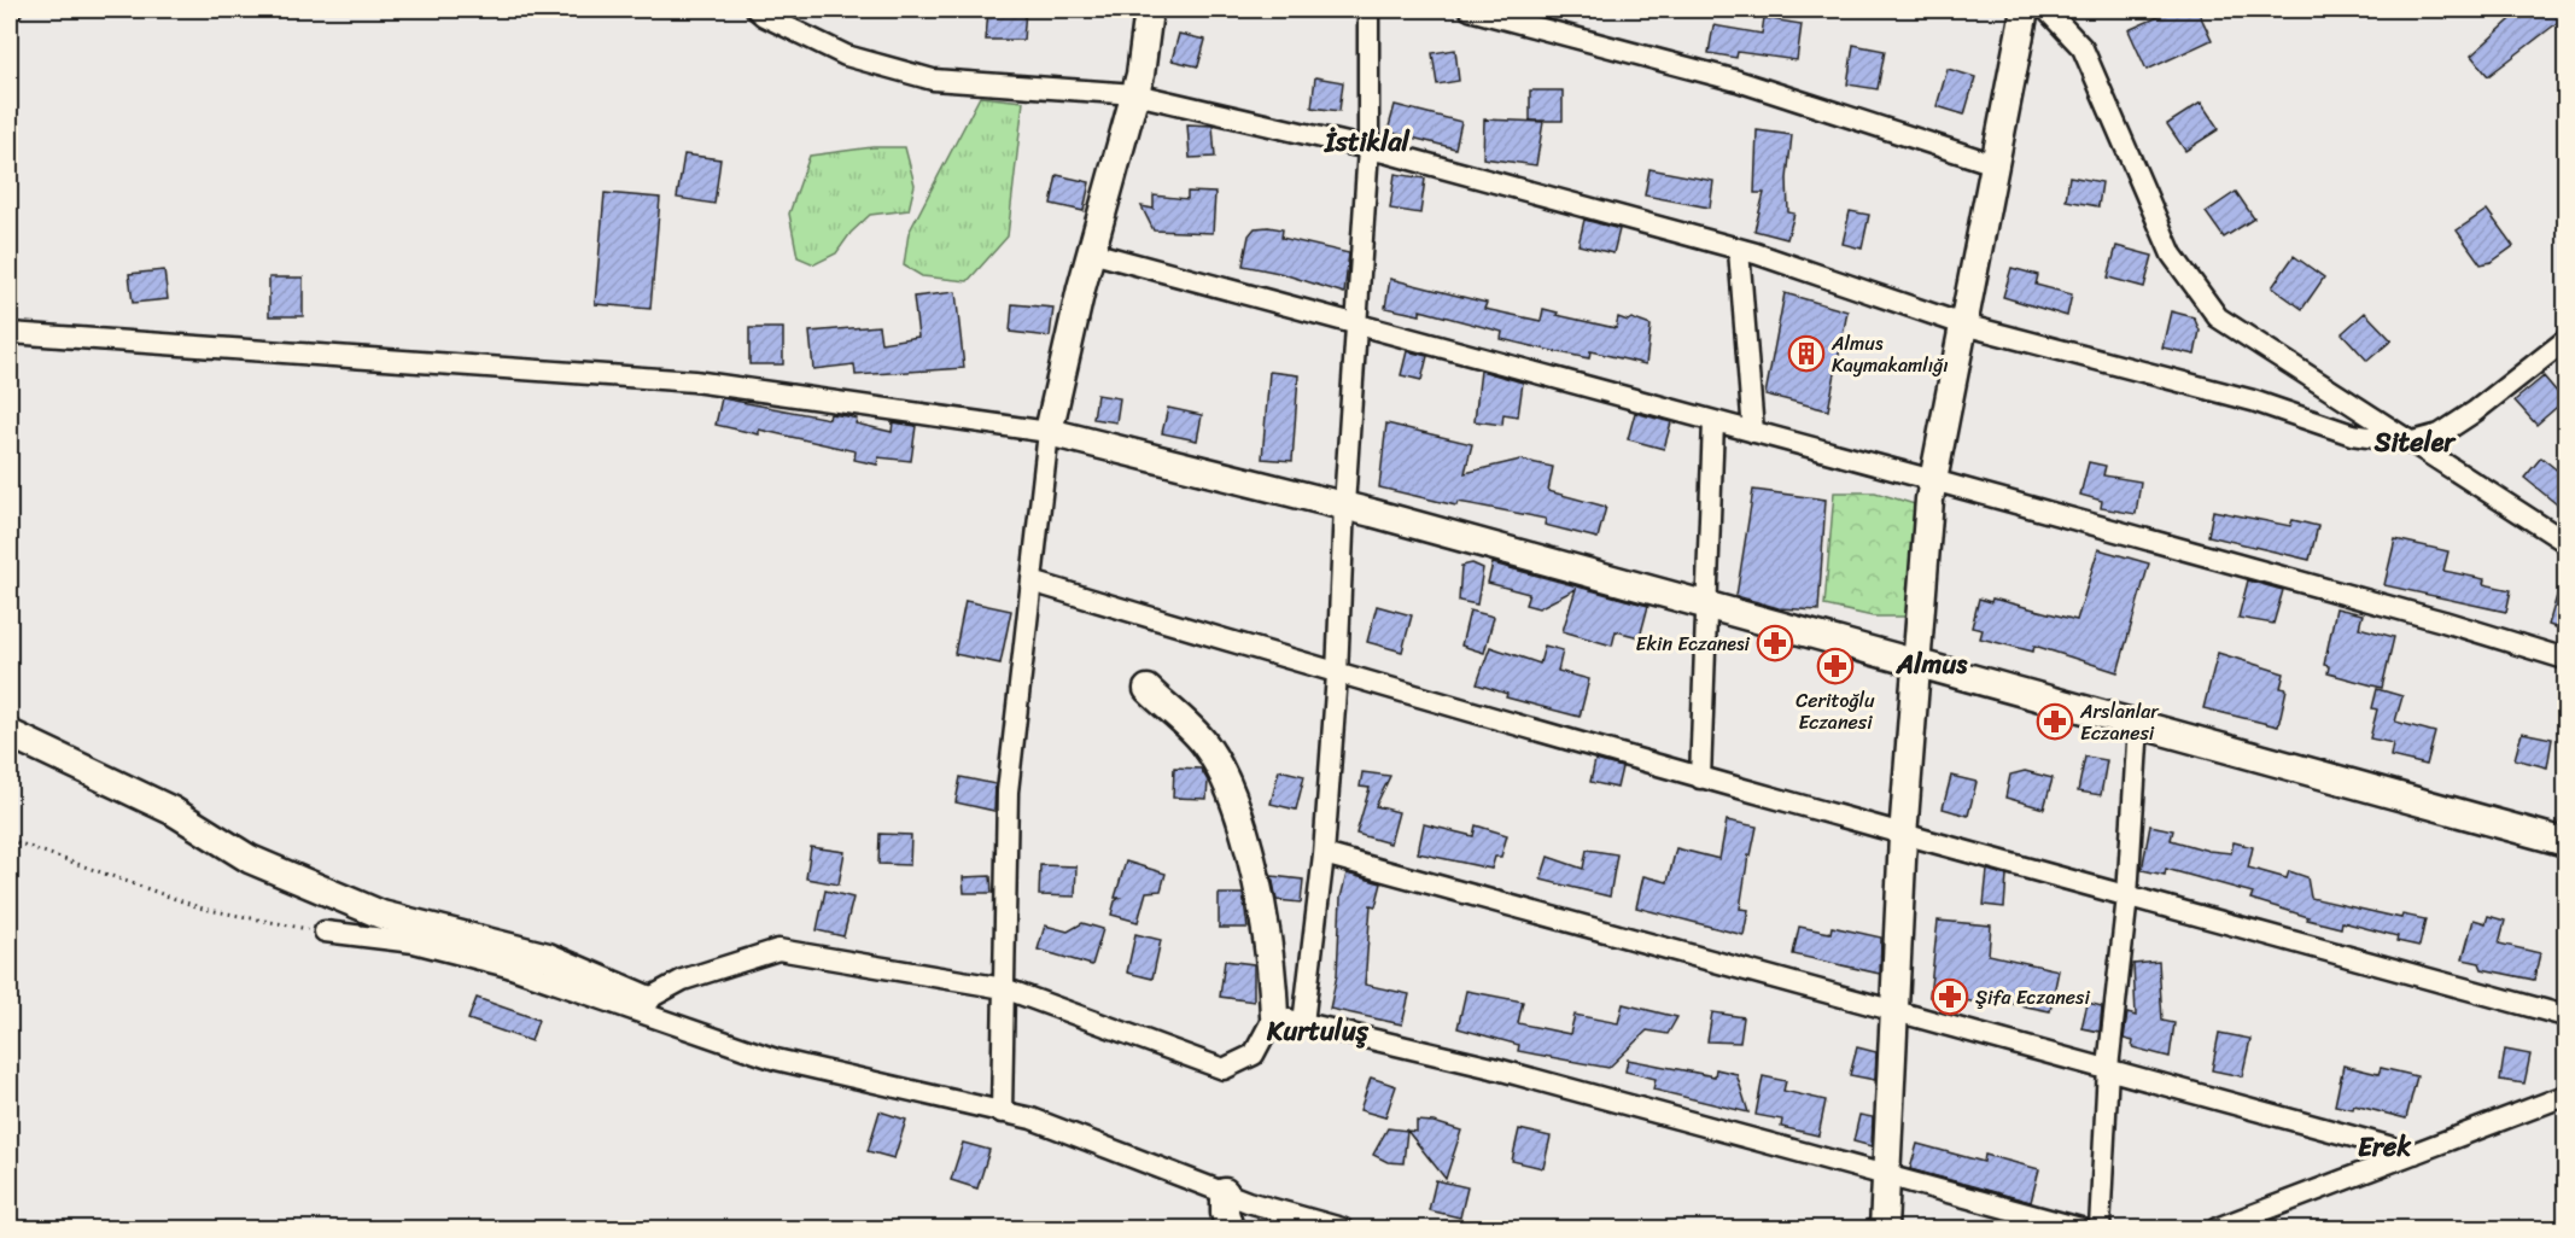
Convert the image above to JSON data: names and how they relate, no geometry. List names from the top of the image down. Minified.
{"districts":["İstiklal","Siteler","Almus","Kurtuluş","Erek"],"places":{"building":["Almus Kaymakamlığı"],"pharmacy":["Ekin Eczanesi","Ceritoğlu Eczanesi","Arslanlar Eczanesi","Şifa Eczanesi"]}}
